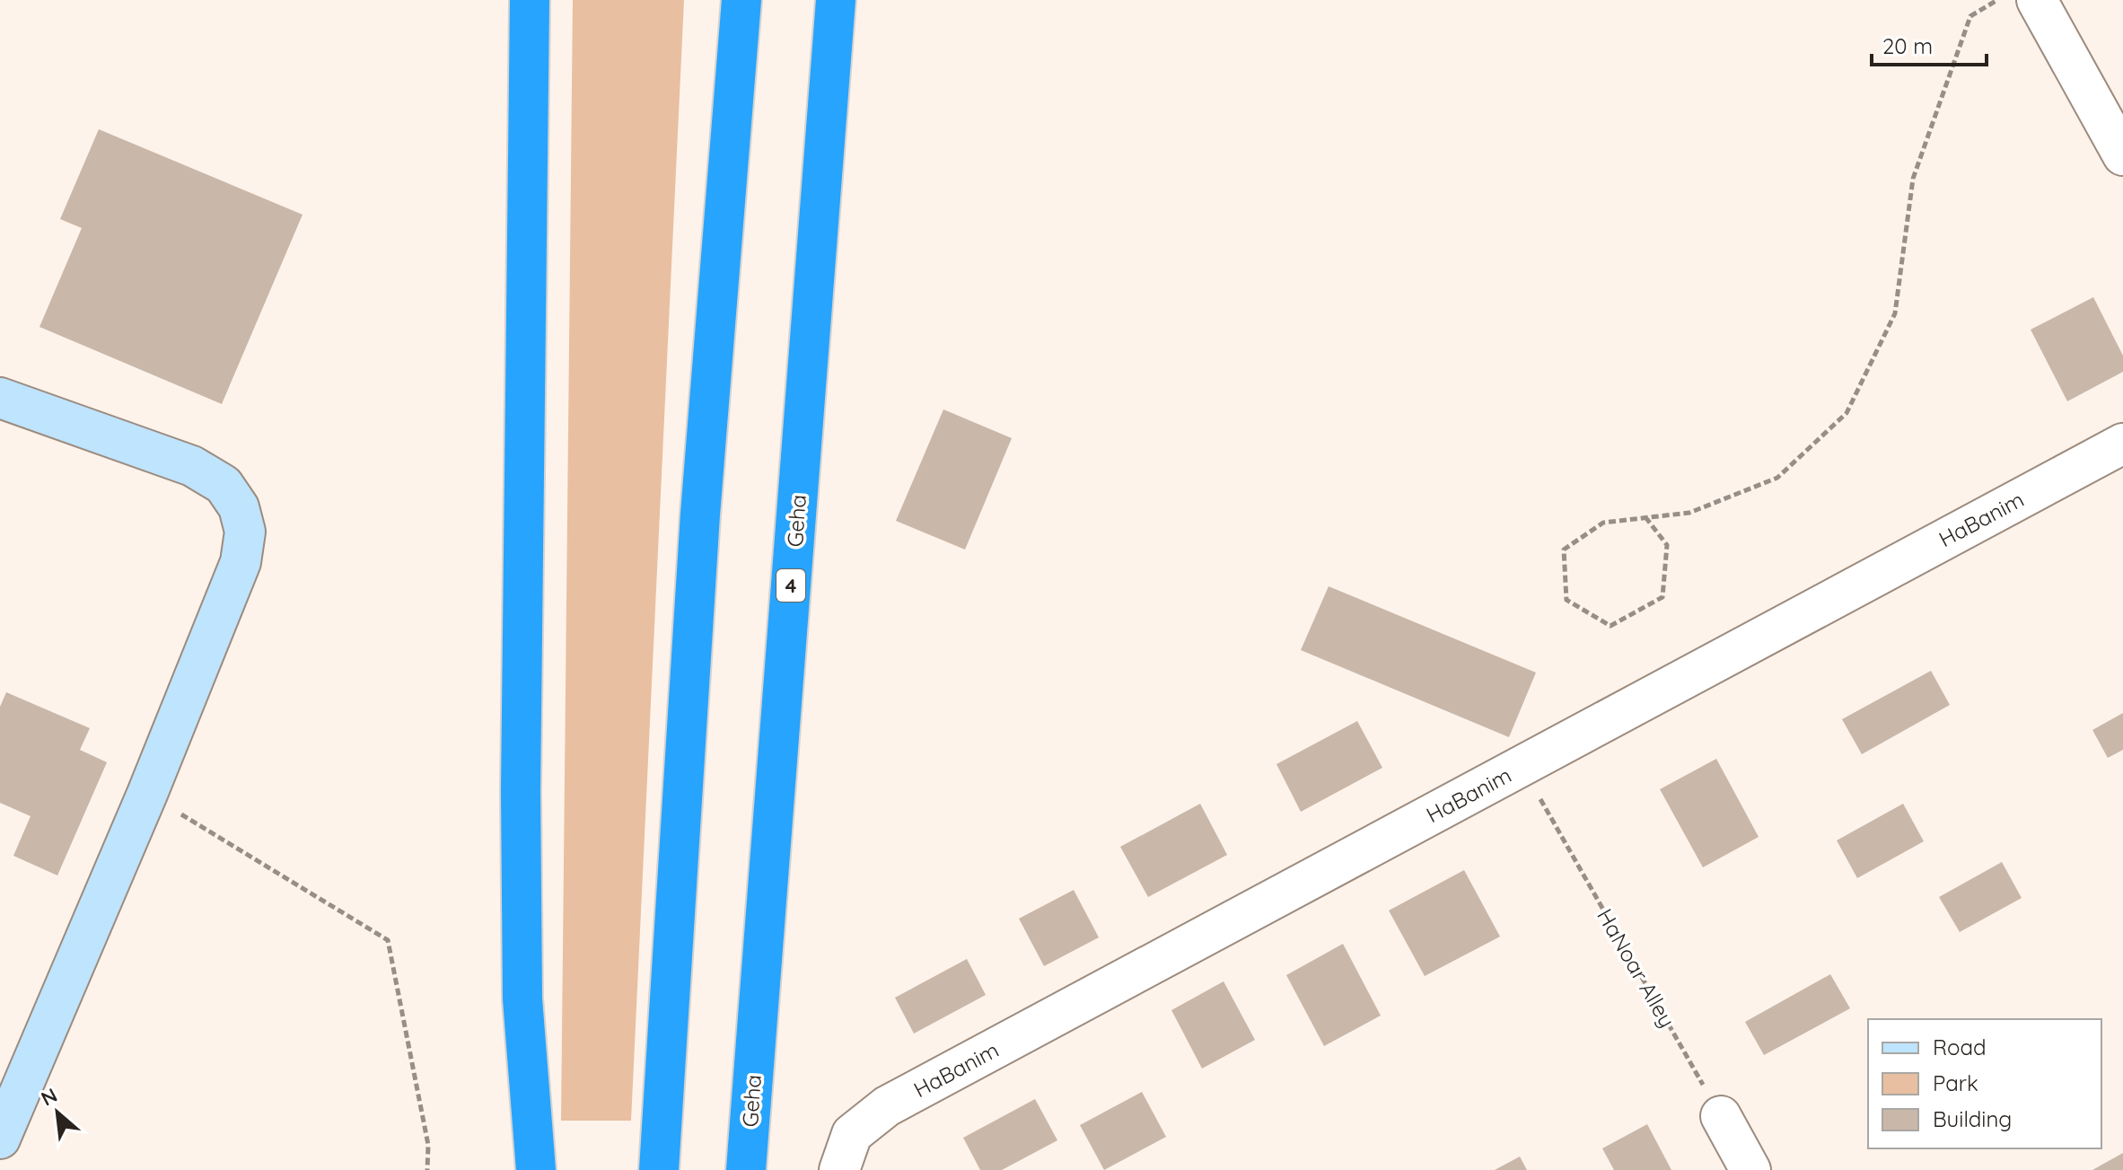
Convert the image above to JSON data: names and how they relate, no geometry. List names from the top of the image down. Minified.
{"streets":{"highway":["Geha","4"],"street":["HaBanim"],"path":["HaNoar Alley"]},"crossings":[["HaBanim","HaNoar Alley"]],"legend":["Road","Park","Building"],"scale_bar":"20 m","north":"top left"}
